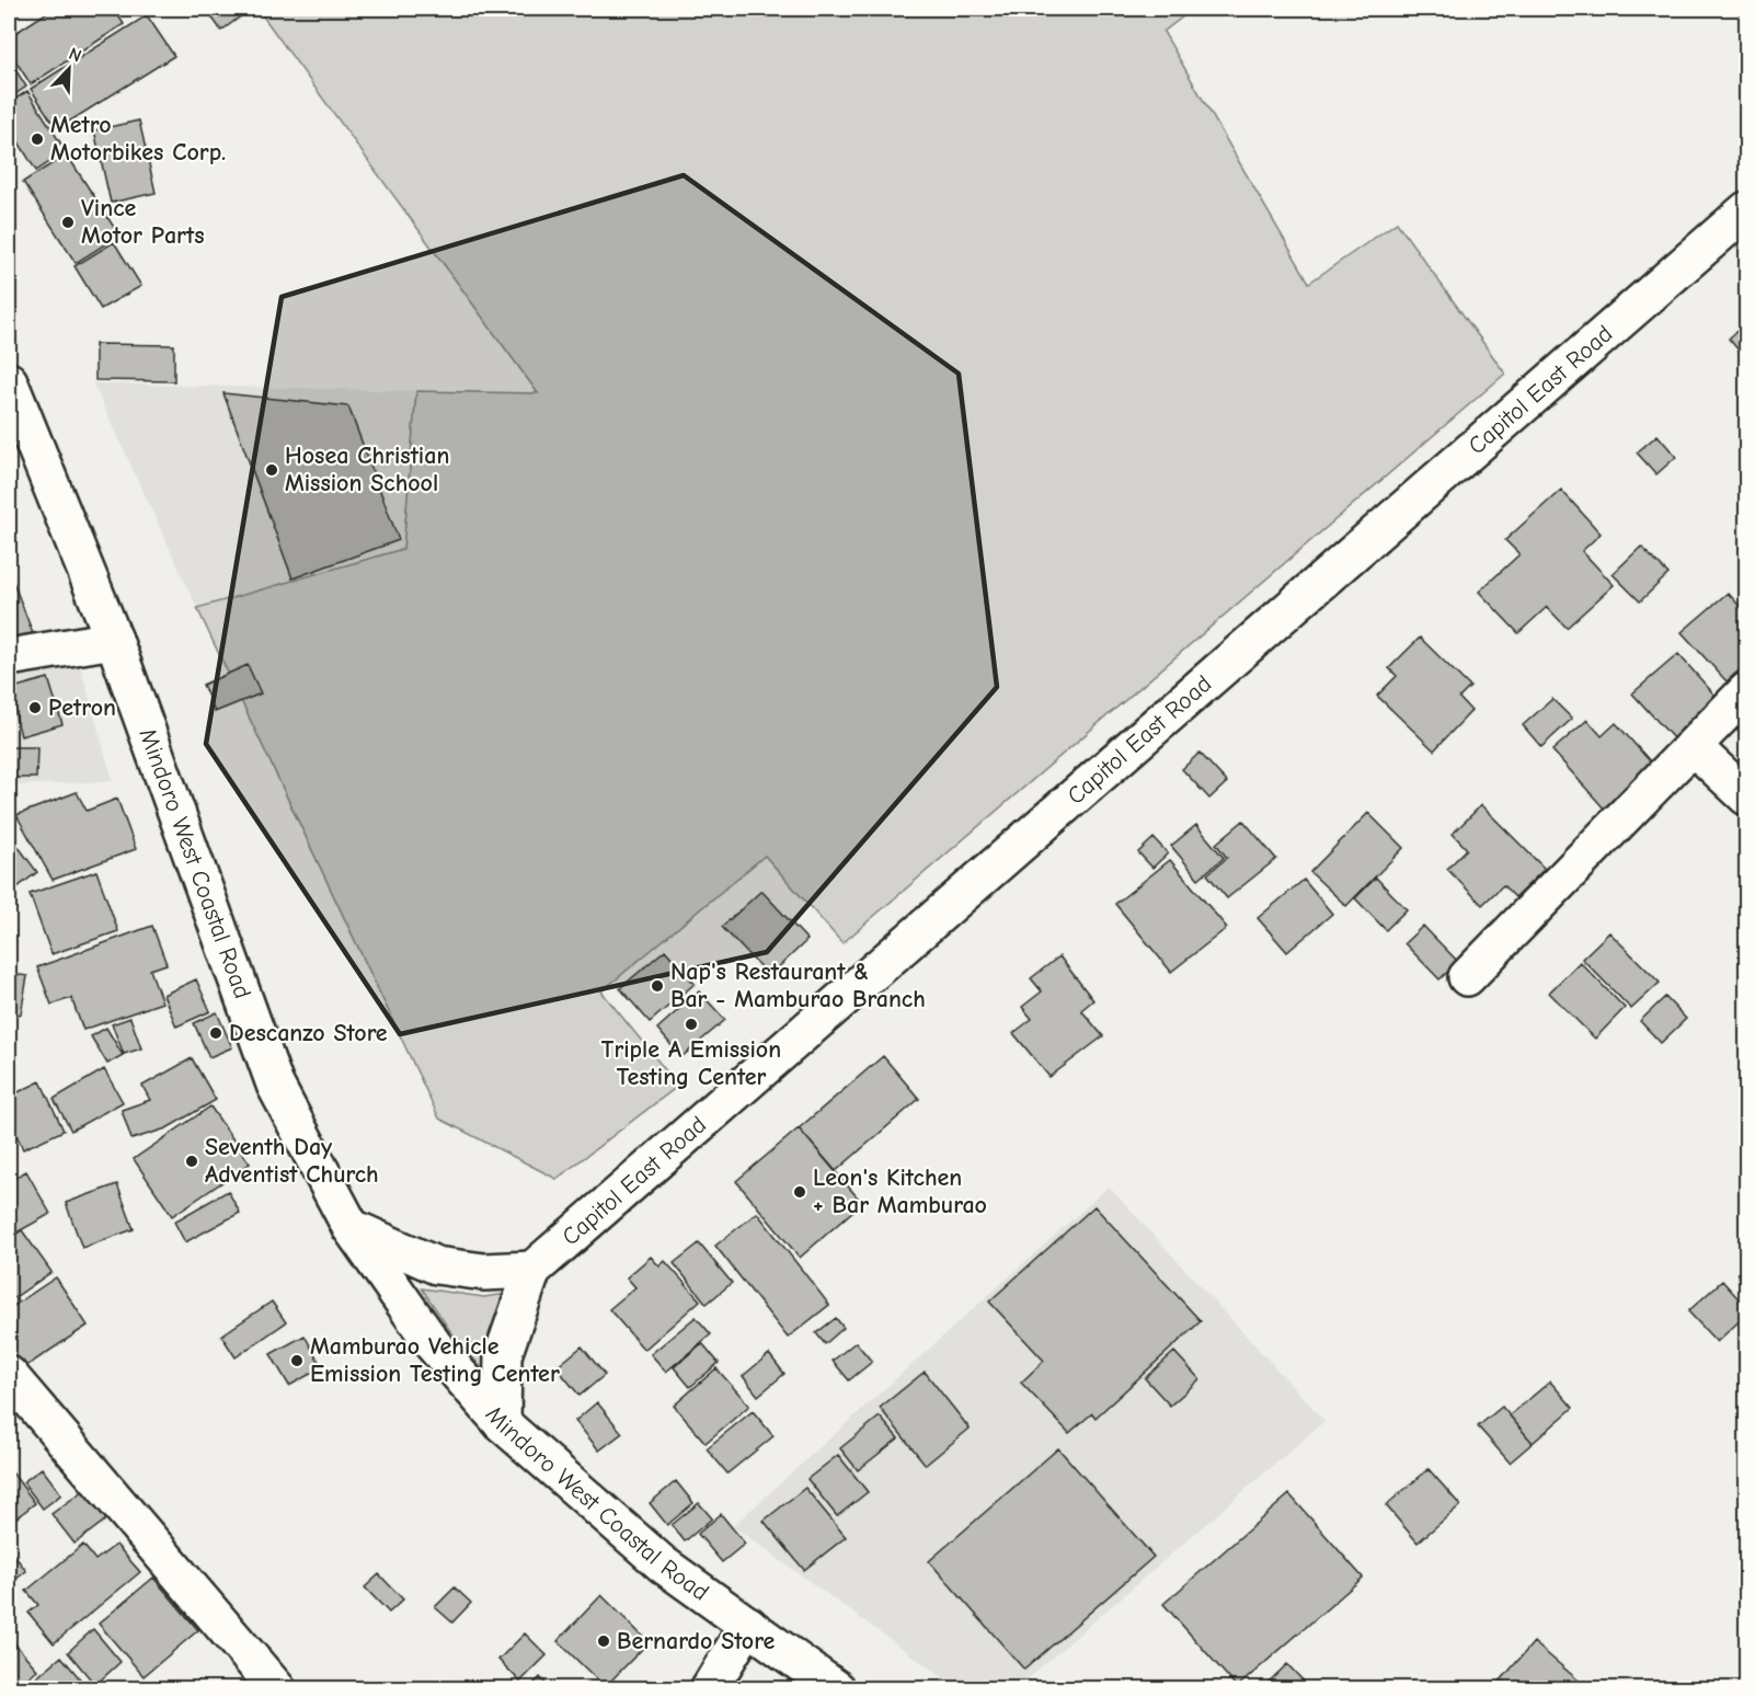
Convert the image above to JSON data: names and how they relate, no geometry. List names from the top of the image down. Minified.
{"streets":{"street":["Capitol East Road","Mindoro West Coastal Road"]},"places":["Metro Motorbikes Corp.","Vince Motor Parts","Hosea Christian Mission School","Petron","Nap's Restaurant & Bar - Mamburao Branch","Triple A Emission Testing Center","Descanzo Store","Seventh Day Adventist Church","Leon's Kitchen + Bar Mamburao","Mamburao Vehicle Emission Testing Center","Bernardo Store"],"north":"top right"}
